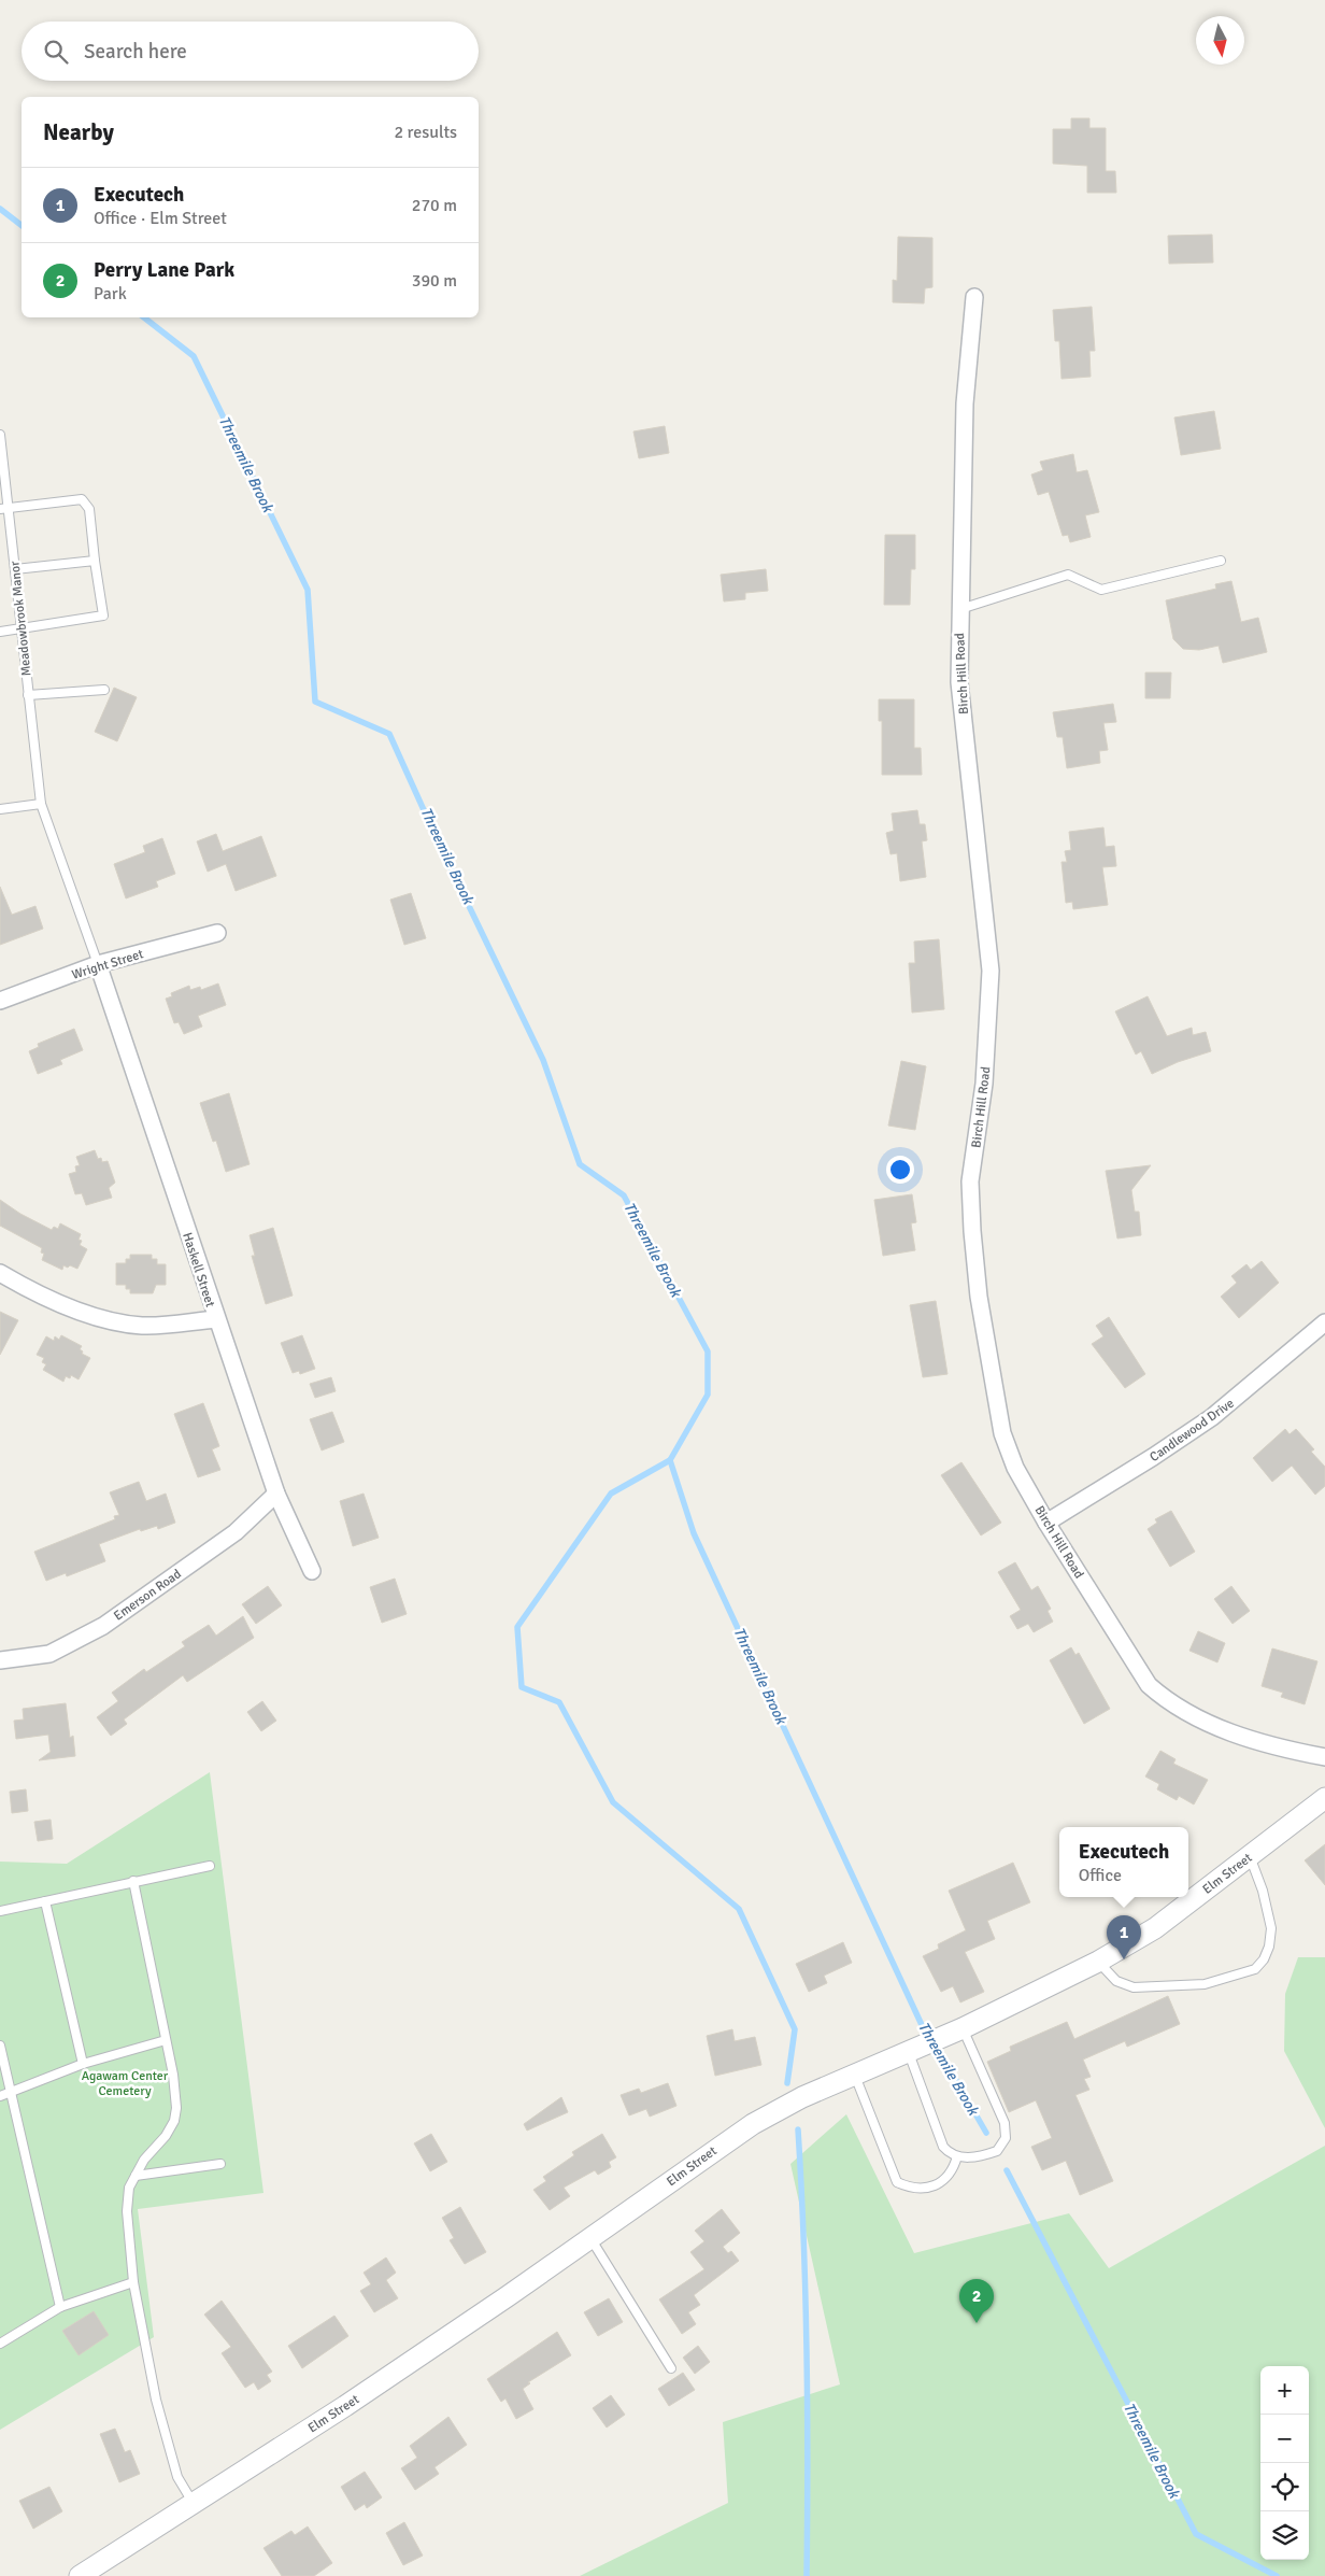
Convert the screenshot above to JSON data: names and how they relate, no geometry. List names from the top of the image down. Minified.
{"streets":{"street":["Birch Hill Road","Wright Street","Haskell Street","Candlewood Drive","Emerson Road","Elm Street"],"lane":["Meadowbrook Manor"]},"crossings":[["Meadowbrook Manor","Wright Street"],["Meadowbrook Manor","Haskell Street"],["Birch Hill Road","Candlewood Drive"],["Wright Street","Haskell Street"],["Haskell Street","Emerson Road"]],"water":["Threemile Brook"],"parks":["Agawam Center Cemetery"],"north":"bottom","page":{"search":"Search here","heading":["Nearby","2 results"],"list":[{"mark":"1","name":"Executech","note":"Office · Elm Street","value":"270 m"},{"mark":"2","name":"Perry Lane Park","note":"Park","value":"390 m"}],"popup":["Executech","Office"],"pins":["1","2"],"map_buttons":["+","−"]}}
